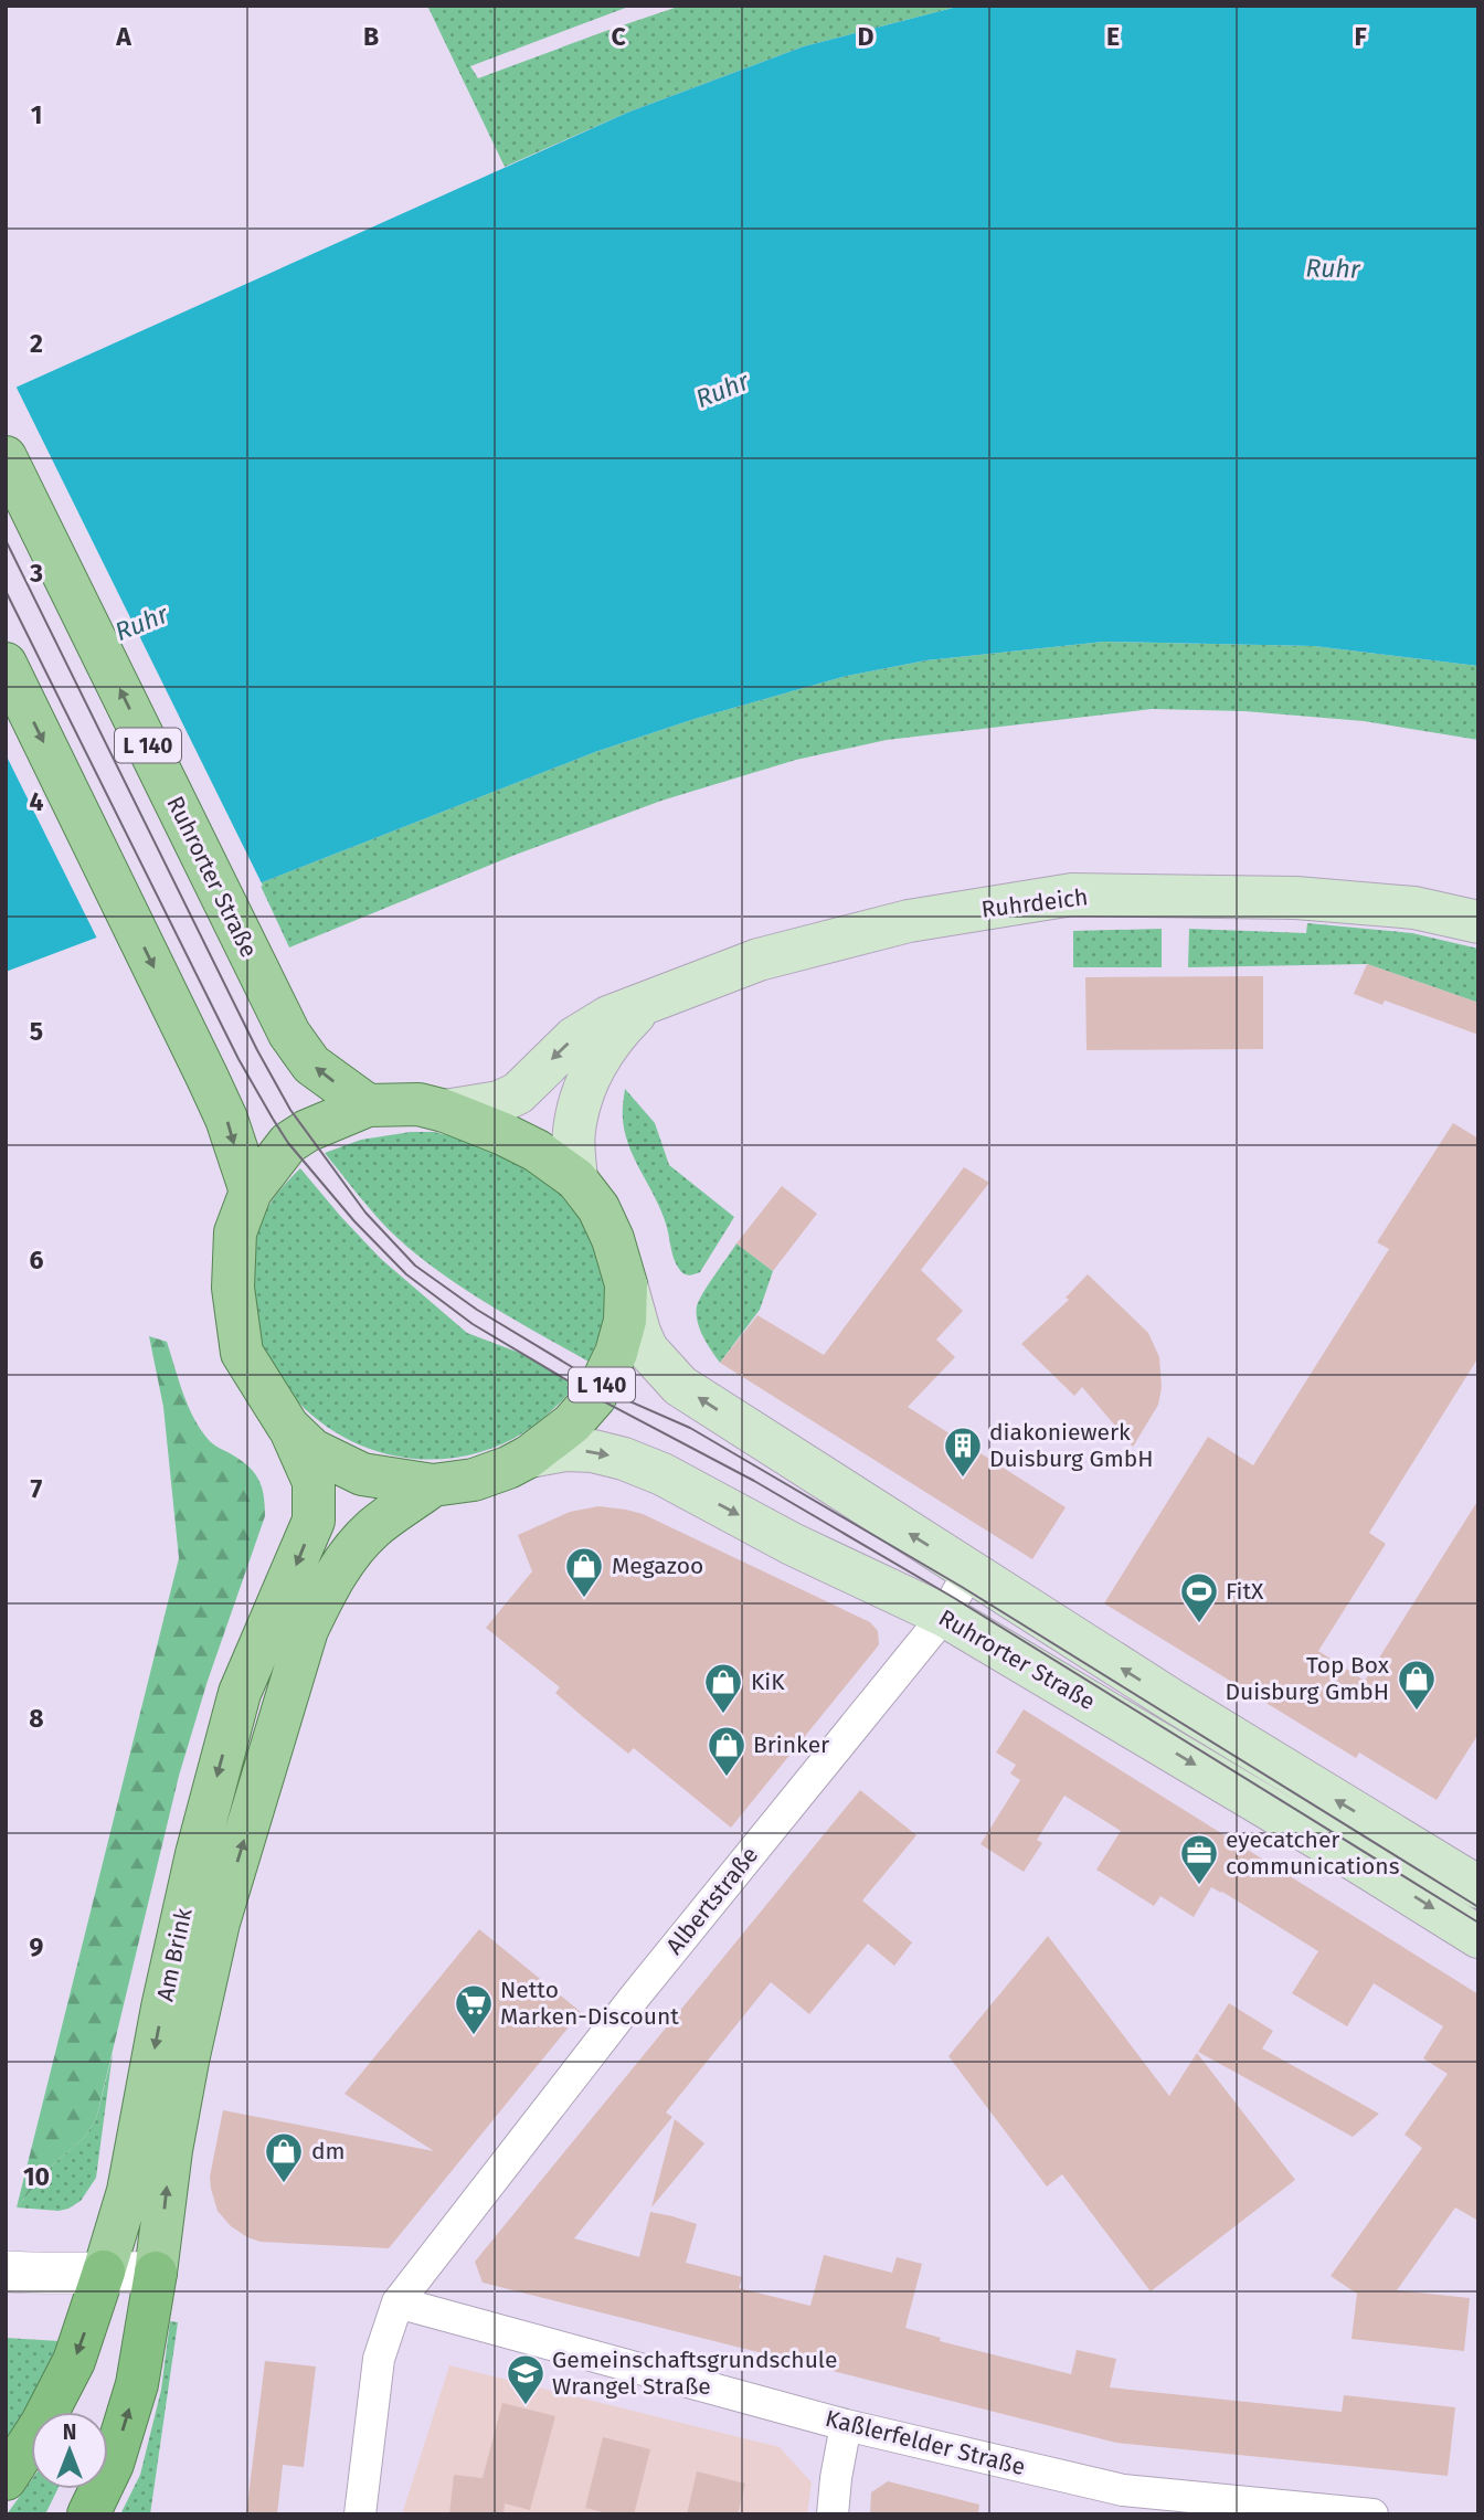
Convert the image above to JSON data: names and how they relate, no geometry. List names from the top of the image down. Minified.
{"streets":{"highway":["Am Brink"],"main road":["L 140","Ruhrorter Straße","Ruhrdeich"],"street":["Albertstraße","Kaßlerfelder Straße"]},"crossings":[["Ruhrorter Straße","Ruhrdeich"],["Ruhrorter Straße","Albertstraße"],["Ruhrorter Straße","Am Brink"],["Albertstraße","Kaßlerfelder Straße"]],"water":["Ruhr"],"places":{"building":["diakoniewerk Duisburg GmbH"],"shop":["Megazoo","Top Box Duisburg GmbH","KiK","Brinker","dm"],"sports":["FitX"],"office":["eyecatcher communications"],"supermarket":["Netto Marken-Discount"],"school or university":["Gemeinschaftsgrundschule Wrangel Straße"]},"north":"top","grid":{"columns":["A","B","C","D","E","F"],"rows":["1","2","3","4","5","6","7","8","9","10"]}}
